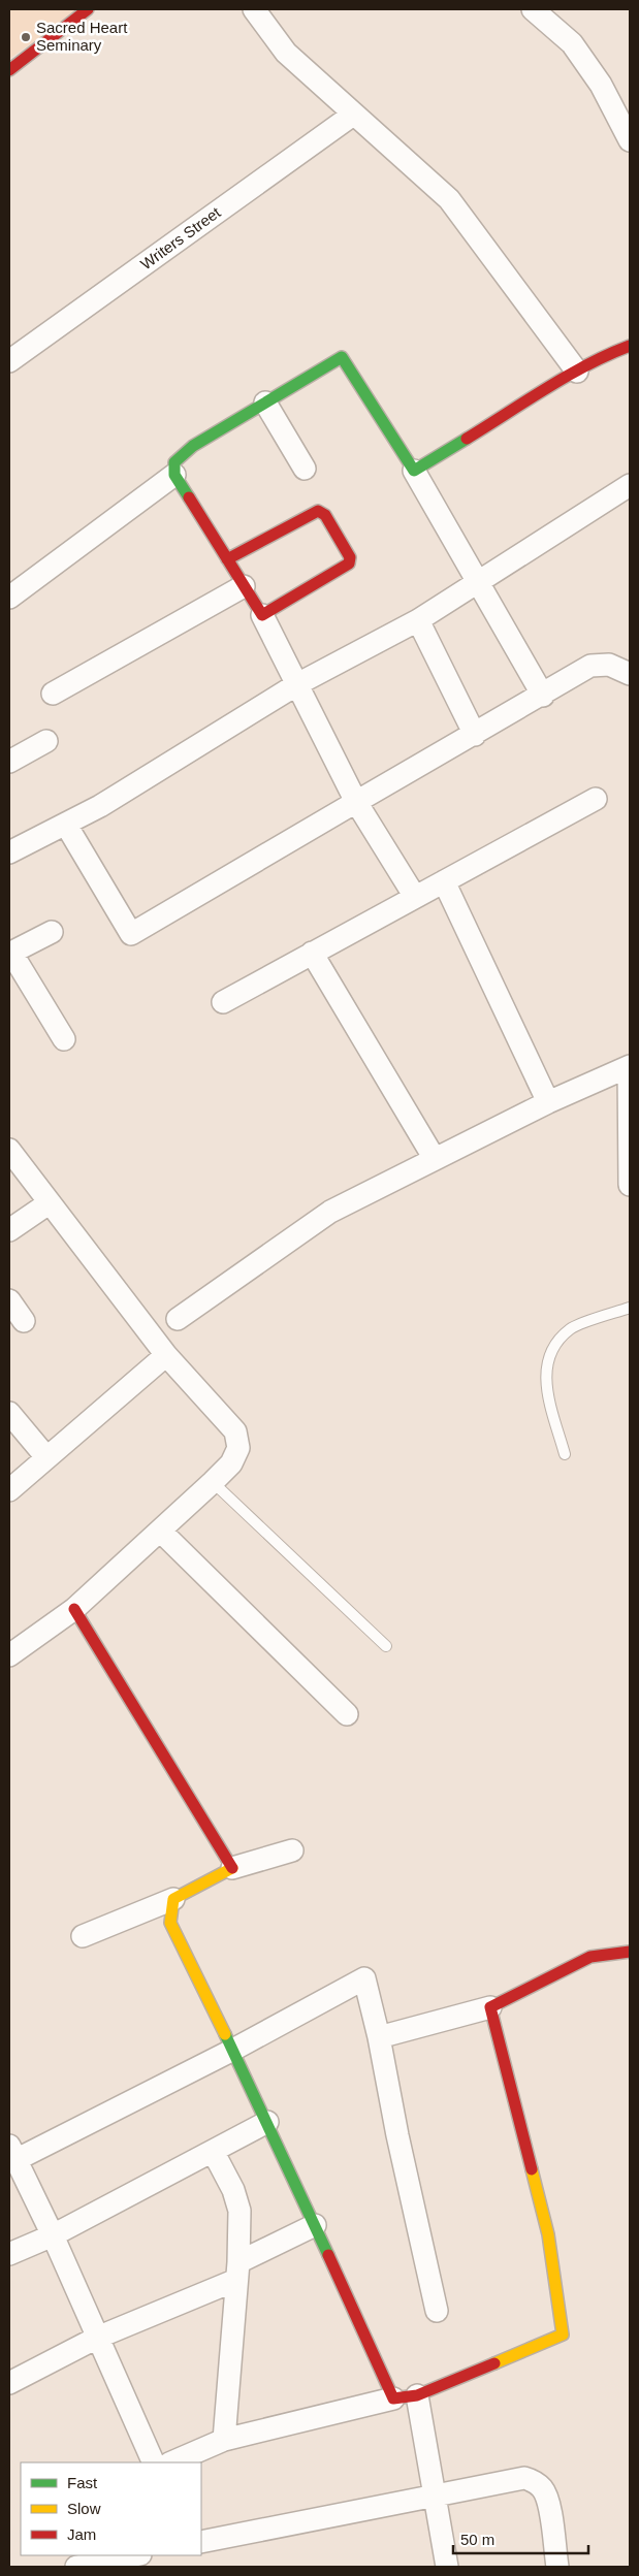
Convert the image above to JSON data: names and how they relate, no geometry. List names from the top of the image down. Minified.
{"streets":{"street":["Writers Street"]},"places":["Sacred Heart Seminary"],"legend":["Fast","Slow","Jam"],"scale_bar":"50 m"}
